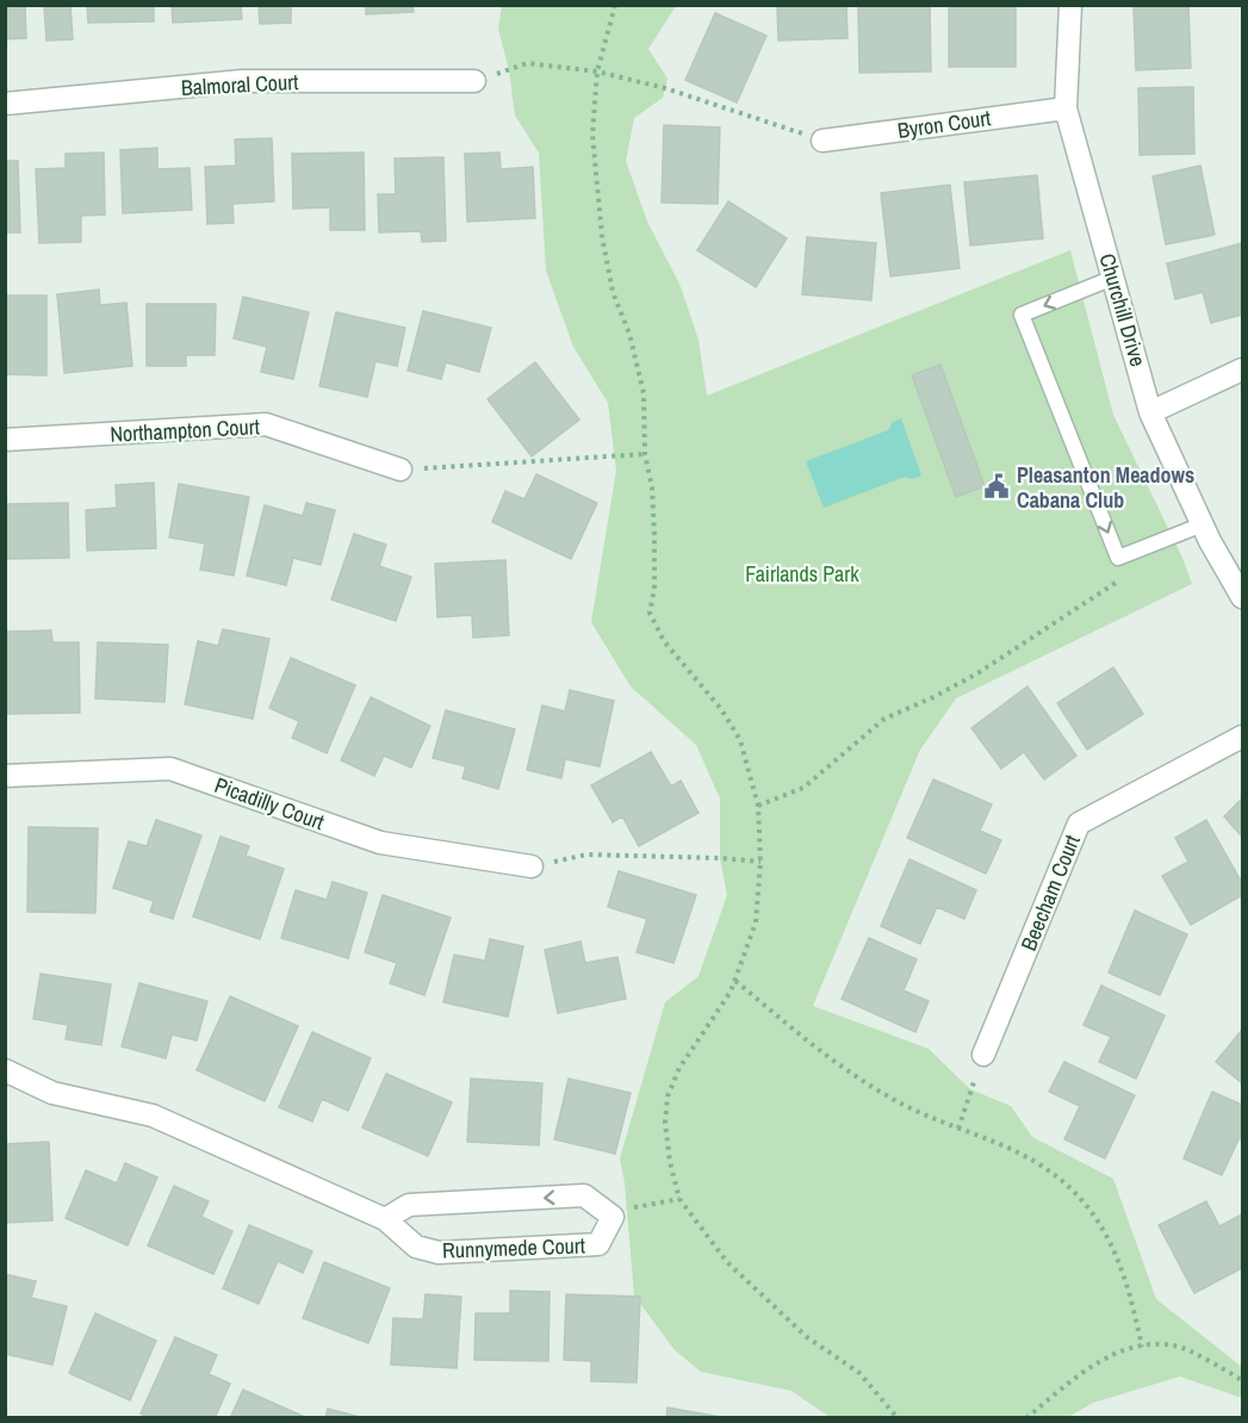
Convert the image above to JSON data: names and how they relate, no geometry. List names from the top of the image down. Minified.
{"streets":{"street":["Balmoral Court","Byron Court","Churchill Drive","Northampton Court","Picadilly Court","Beecham Court","Runnymede Court"]},"crossings":[["Byron Court","Churchill Drive"]],"parks":["Fairlands Park"],"places":{"public building":["Pleasanton Meadows Cabana Club"]}}
